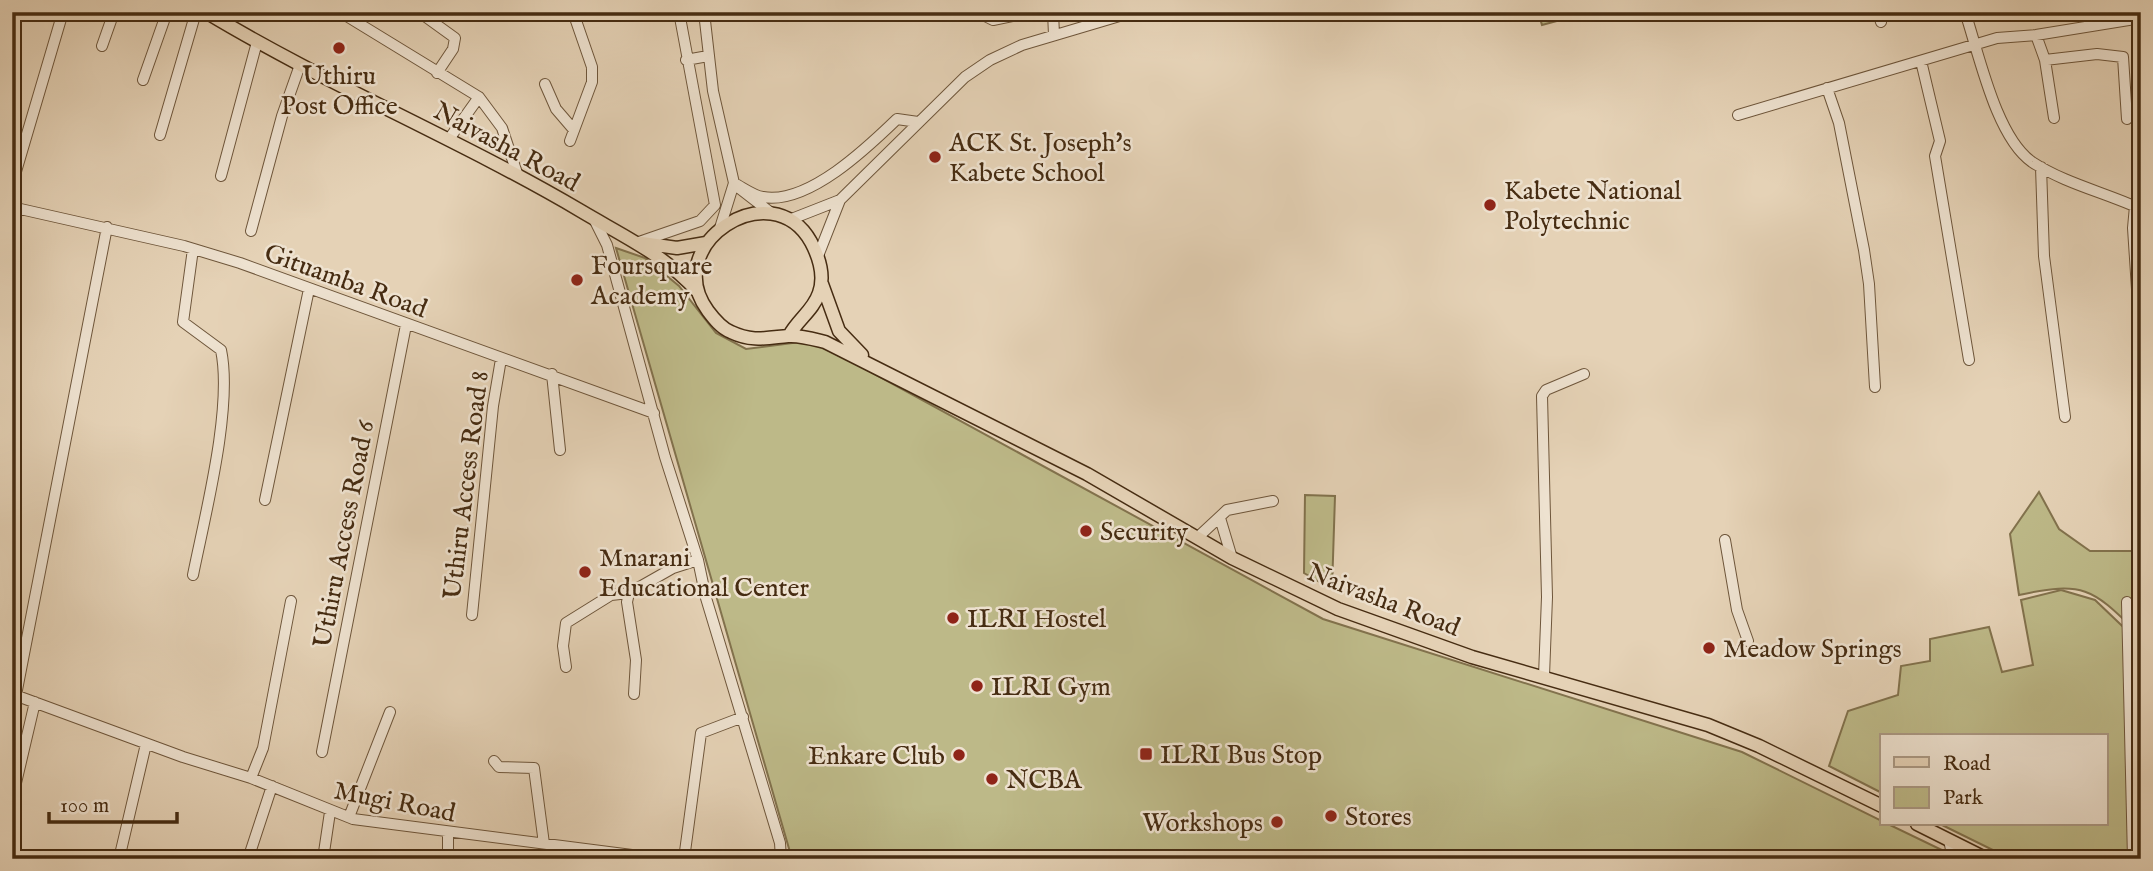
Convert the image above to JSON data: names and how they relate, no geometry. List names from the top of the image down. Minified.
{"streets":{"main road":["Naivasha Road"],"street":["Gituamba Road","Uthiru Access Road 8","Uthiru Access Road 6","Mugi Road"]},"crossings":[["Gituamba Road","Uthiru Access Road 8"],["Gituamba Road","Uthiru Access Road 6"]],"places":{"other":["Uthiru Post Office","ACK St. Joseph's Kabete School","Kabete National Polytechnic","Foursquare Academy","Security","Mnarani Educational Center","ILRI Hostel","Meadow Springs","ILRI Gym","Enkare Club","NCBA","Stores","Workshops"],"transit":["ILRI Bus Stop"]},"legend":["Road","Park"],"scale_bar":"100 m"}
